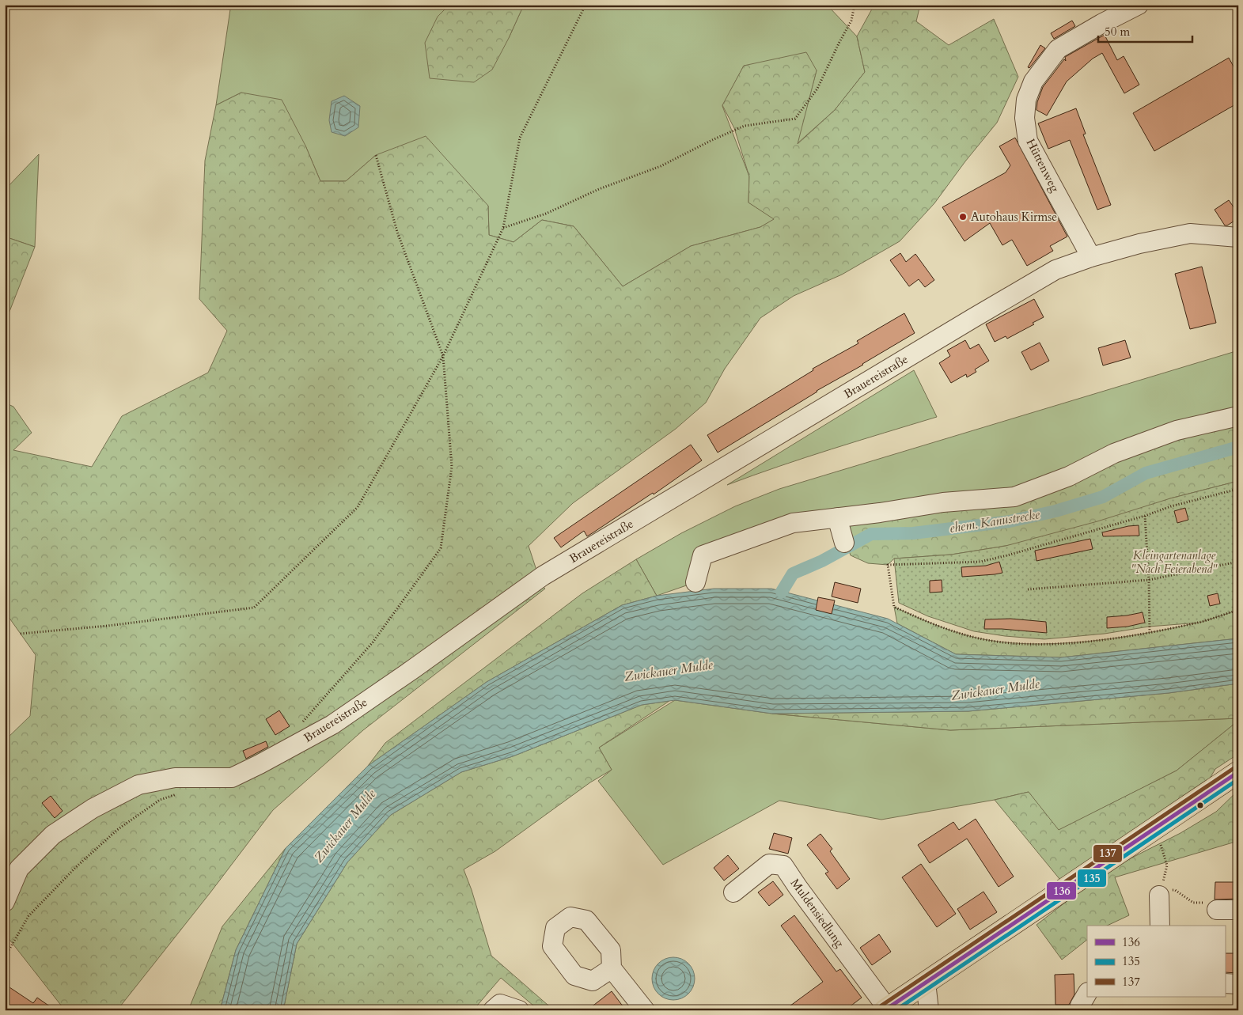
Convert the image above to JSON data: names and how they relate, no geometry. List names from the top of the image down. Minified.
{"streets":{"street":["Hüttenweg","Brauereistraße","Muldensiedlung"]},"crossings":[["Hüttenweg","Brauereistraße"]],"water":["ehem. Kanustrecke","Zwickauer Mulde"],"parks":["Kleingartenanlage \"Nach Feierabend\""],"places":["Autohaus Kirmse"],"lines":["transit line 137","transit line 136","transit line 135"],"legend":["136","135","137"],"scale_bar":"50 m"}
